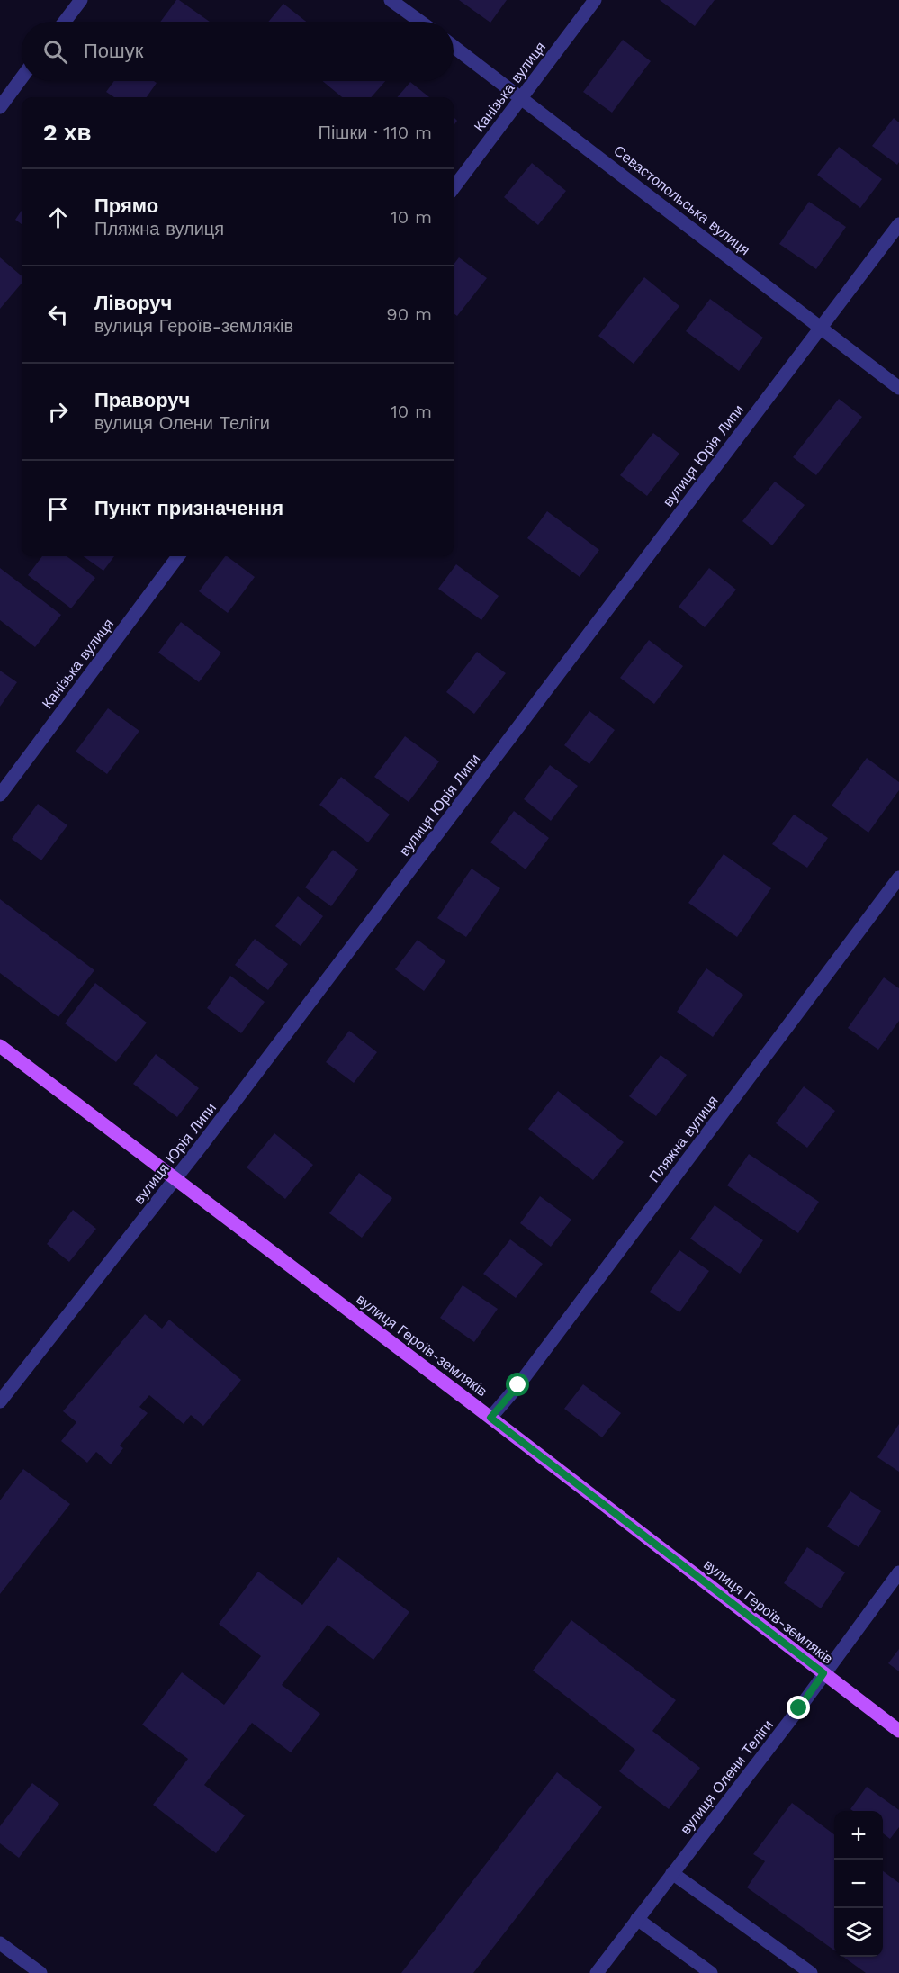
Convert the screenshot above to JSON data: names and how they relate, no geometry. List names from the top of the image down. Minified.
{"streets":{"main road":["вулиця Героїв-земляків"],"street":["Канізька вулиця","Севастопольська вулиця","вулиця Юрія Липи","Пляжна вулиця","вулиця Олени Теліги"]},"crossings":[["Канізька вулиця","Севастопольська вулиця"],["Севастопольська вулиця","вулиця Юрія Липи"],["вулиця Юрія Липи","вулиця Героїв-земляків"],["Пляжна вулиця","вулиця Героїв-земляків"],["вулиця Героїв-земляків","вулиця Олени Теліги"]],"page":{"search":"Пошук","heading":["2 хв","Пішки · 110 m"],"list":[["Прямо","Пляжна вулиця","10 m"],["Ліворуч","вулиця Героїв-земляків","90 m"],["Праворуч","вулиця Олени Теліги","10 m"],"Пункт призначення"],"map_buttons":["+","−"]}}
